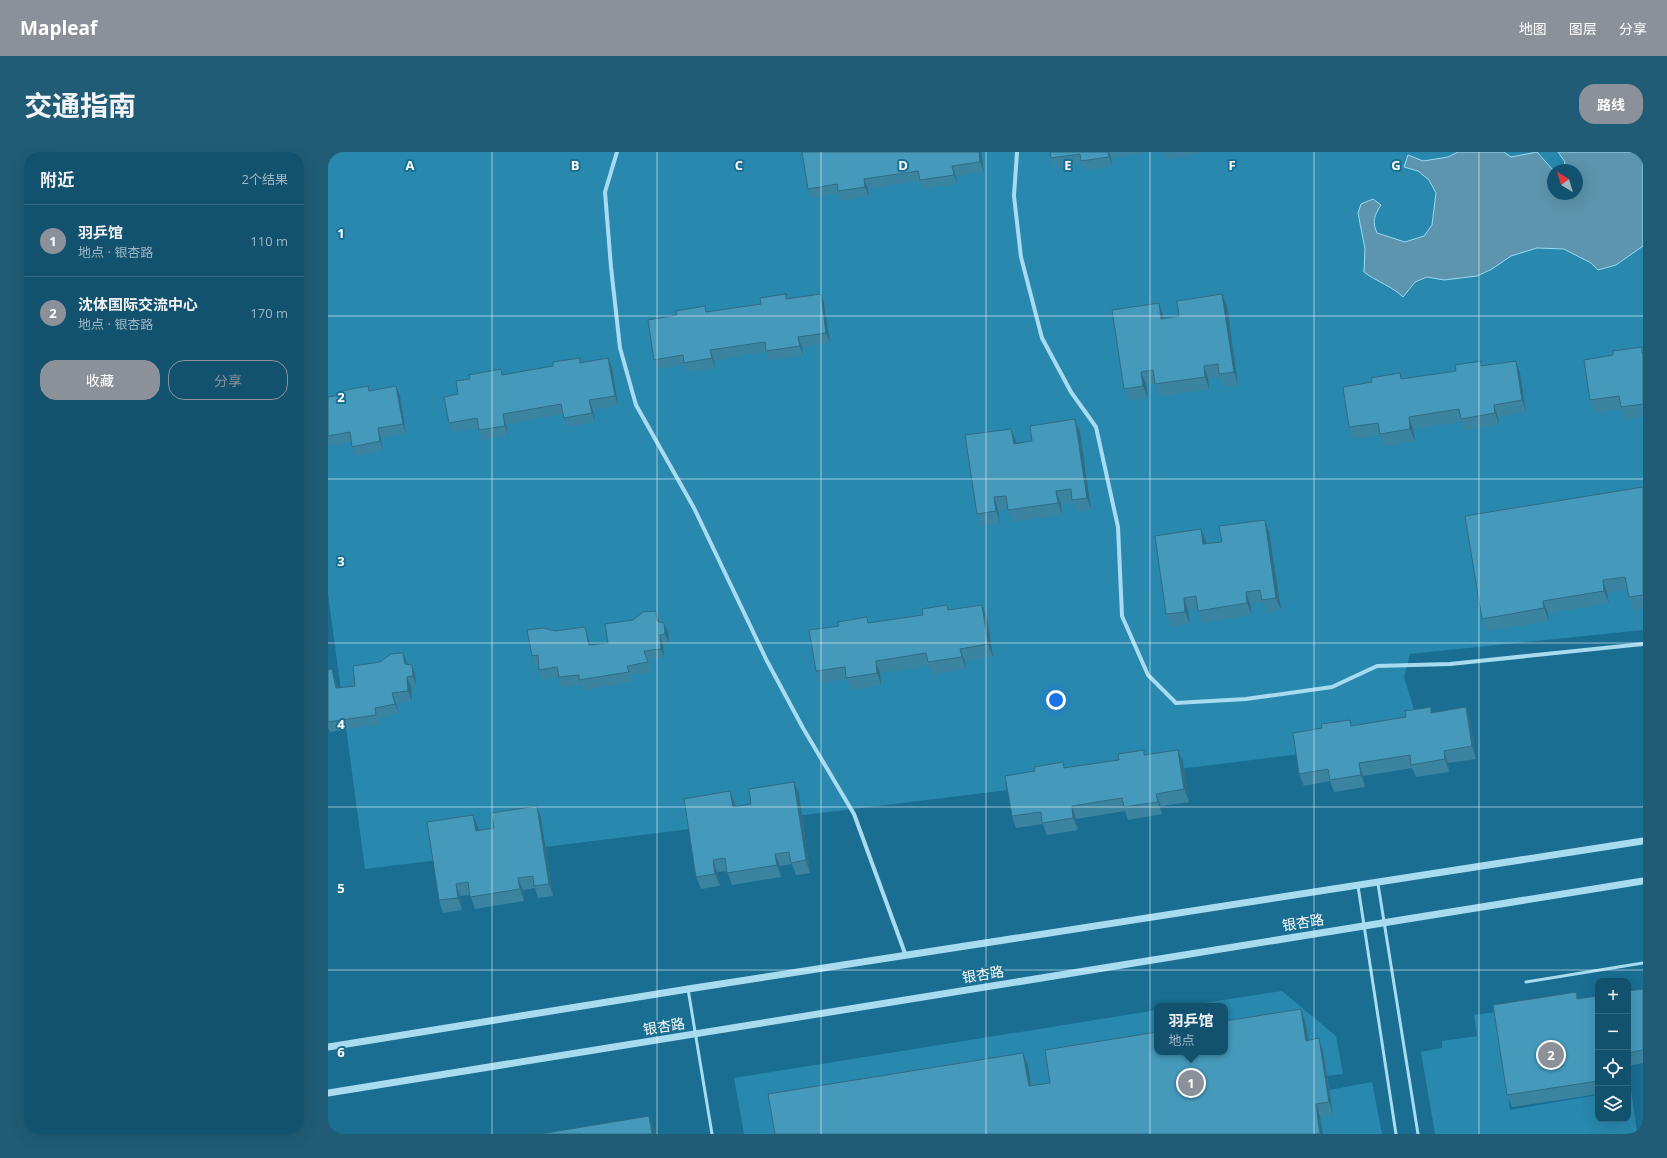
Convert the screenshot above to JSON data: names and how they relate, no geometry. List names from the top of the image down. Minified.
{"streets":{"street":["银杏路"]},"north":"top left","page":{"header":"Mapleaf","nav":["地图","图层","分享"],"title":"交通指南","buttons":["路线",["收藏","分享"]],"heading":["附近","2个结果"],"list":[{"mark":"1","name":"羽乒馆","note":"地点 · 银杏路","value":"110 m"},{"mark":"2","name":"沈体国际交流中心","note":"地点 · 银杏路","value":"170 m"}],"map_buttons":["+","−"],"popup":["羽乒馆","地点"],"pins":["2","1"]},"grid":{"columns":["A","B","C","D","E","F","G"],"rows":["1","2","3","4","5","6"]}}
